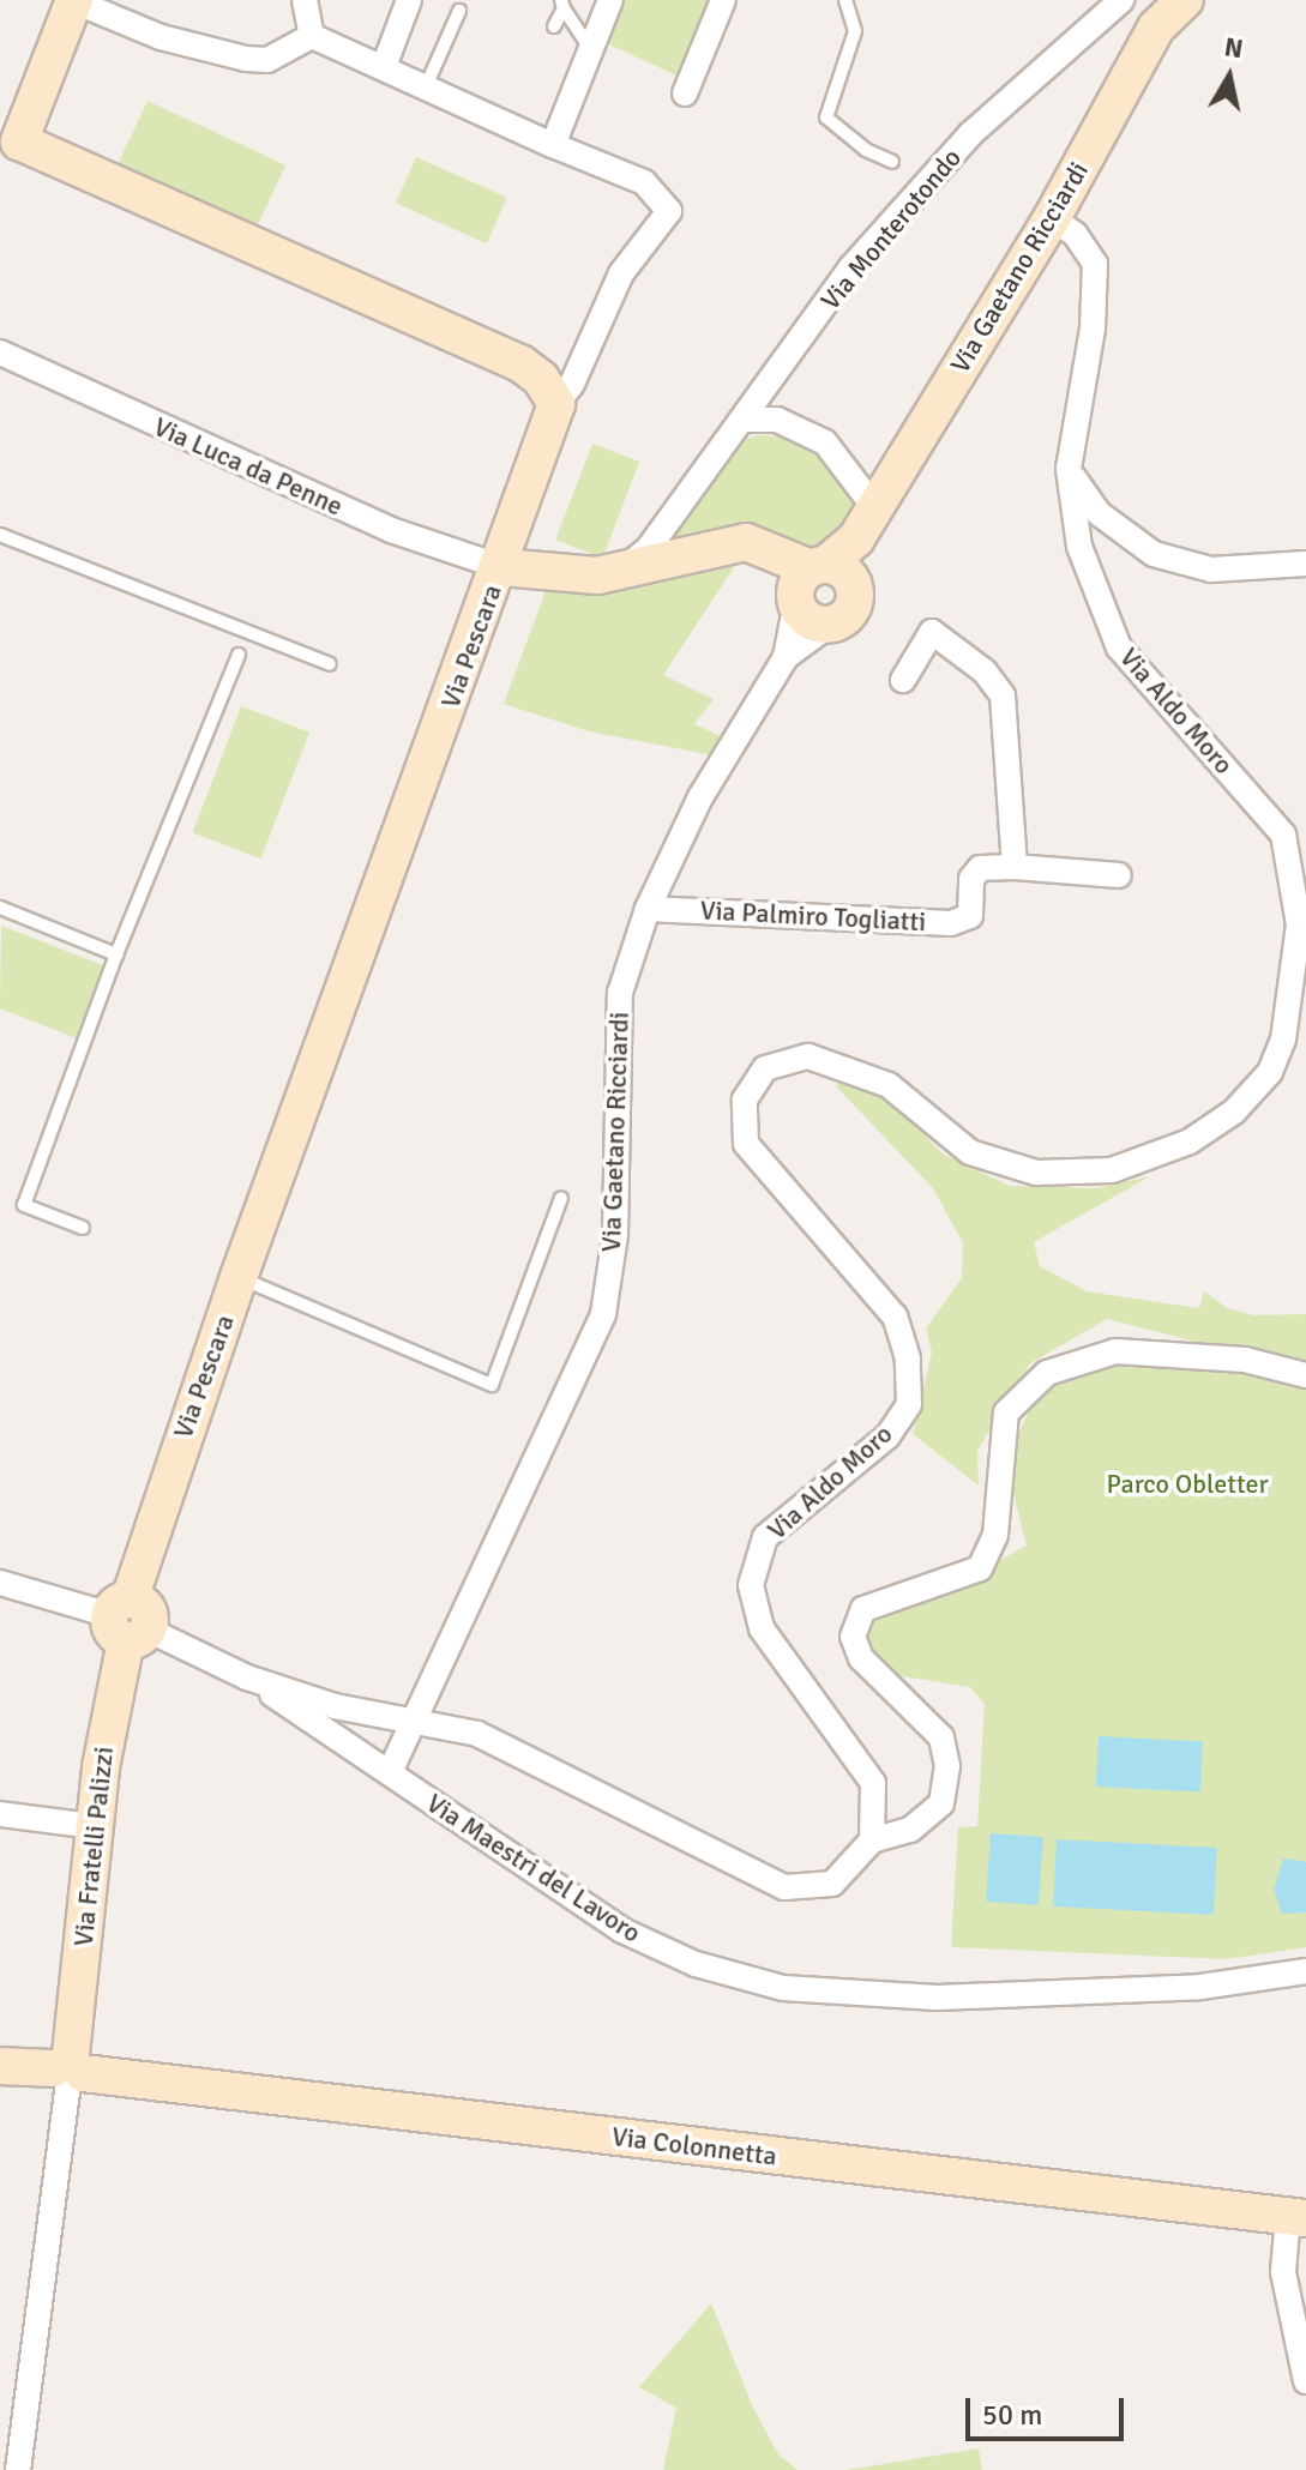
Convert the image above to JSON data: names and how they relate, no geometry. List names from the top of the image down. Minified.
{"streets":{"street":["Via Monterotondo","Via Gaetano Ricciardi","Via Luca da Penne","Via Pescara","Via Aldo Moro","Via Palmiro Togliatti","Via Fratelli Palizzi","Via Maestri del Lavoro","Via Colonnetta"]},"crossings":[["Via Gaetano Ricciardi","Via Aldo Moro"],["Via Gaetano Ricciardi","Via Palmiro Togliatti"],["Via Gaetano Ricciardi","Via Maestri del Lavoro"],["Via Luca da Penne","Via Pescara"],["Via Pescara","Via Fratelli Palizzi"],["Via Pescara","Via Maestri del Lavoro"],["Via Fratelli Palizzi","Via Maestri del Lavoro"],["Via Fratelli Palizzi","Via Colonnetta"]],"parks":["Parco Obletter"],"scale_bar":"50 m","north":"top"}
